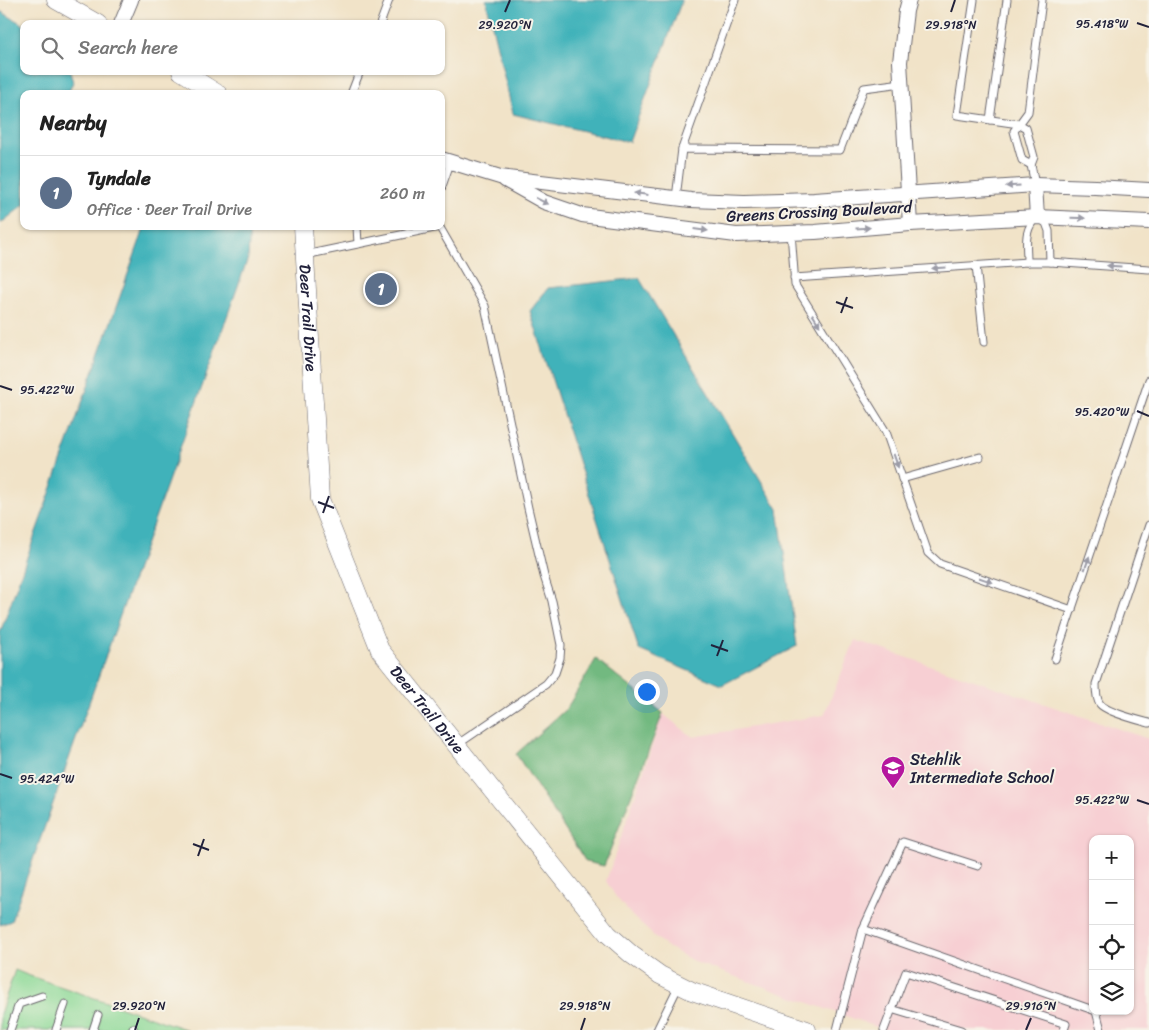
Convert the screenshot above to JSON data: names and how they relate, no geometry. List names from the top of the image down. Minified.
{"streets":{"street":["Greens Crossing Boulevard","Deer Trail Drive"]},"places":{"school or university":["Stehlik Intermediate School"]},"page":{"search":"Search here","heading":"Nearby","list":[{"mark":"1","name":"Tyndale","note":"Office · Deer Trail Drive","value":"260 m"}],"pins":"1","map_buttons":["+","−"]},"coordinates":["95.418°W","29.920°N","29.918°N","95.422°W","95.420°W","95.424°W","29.916°N"]}
